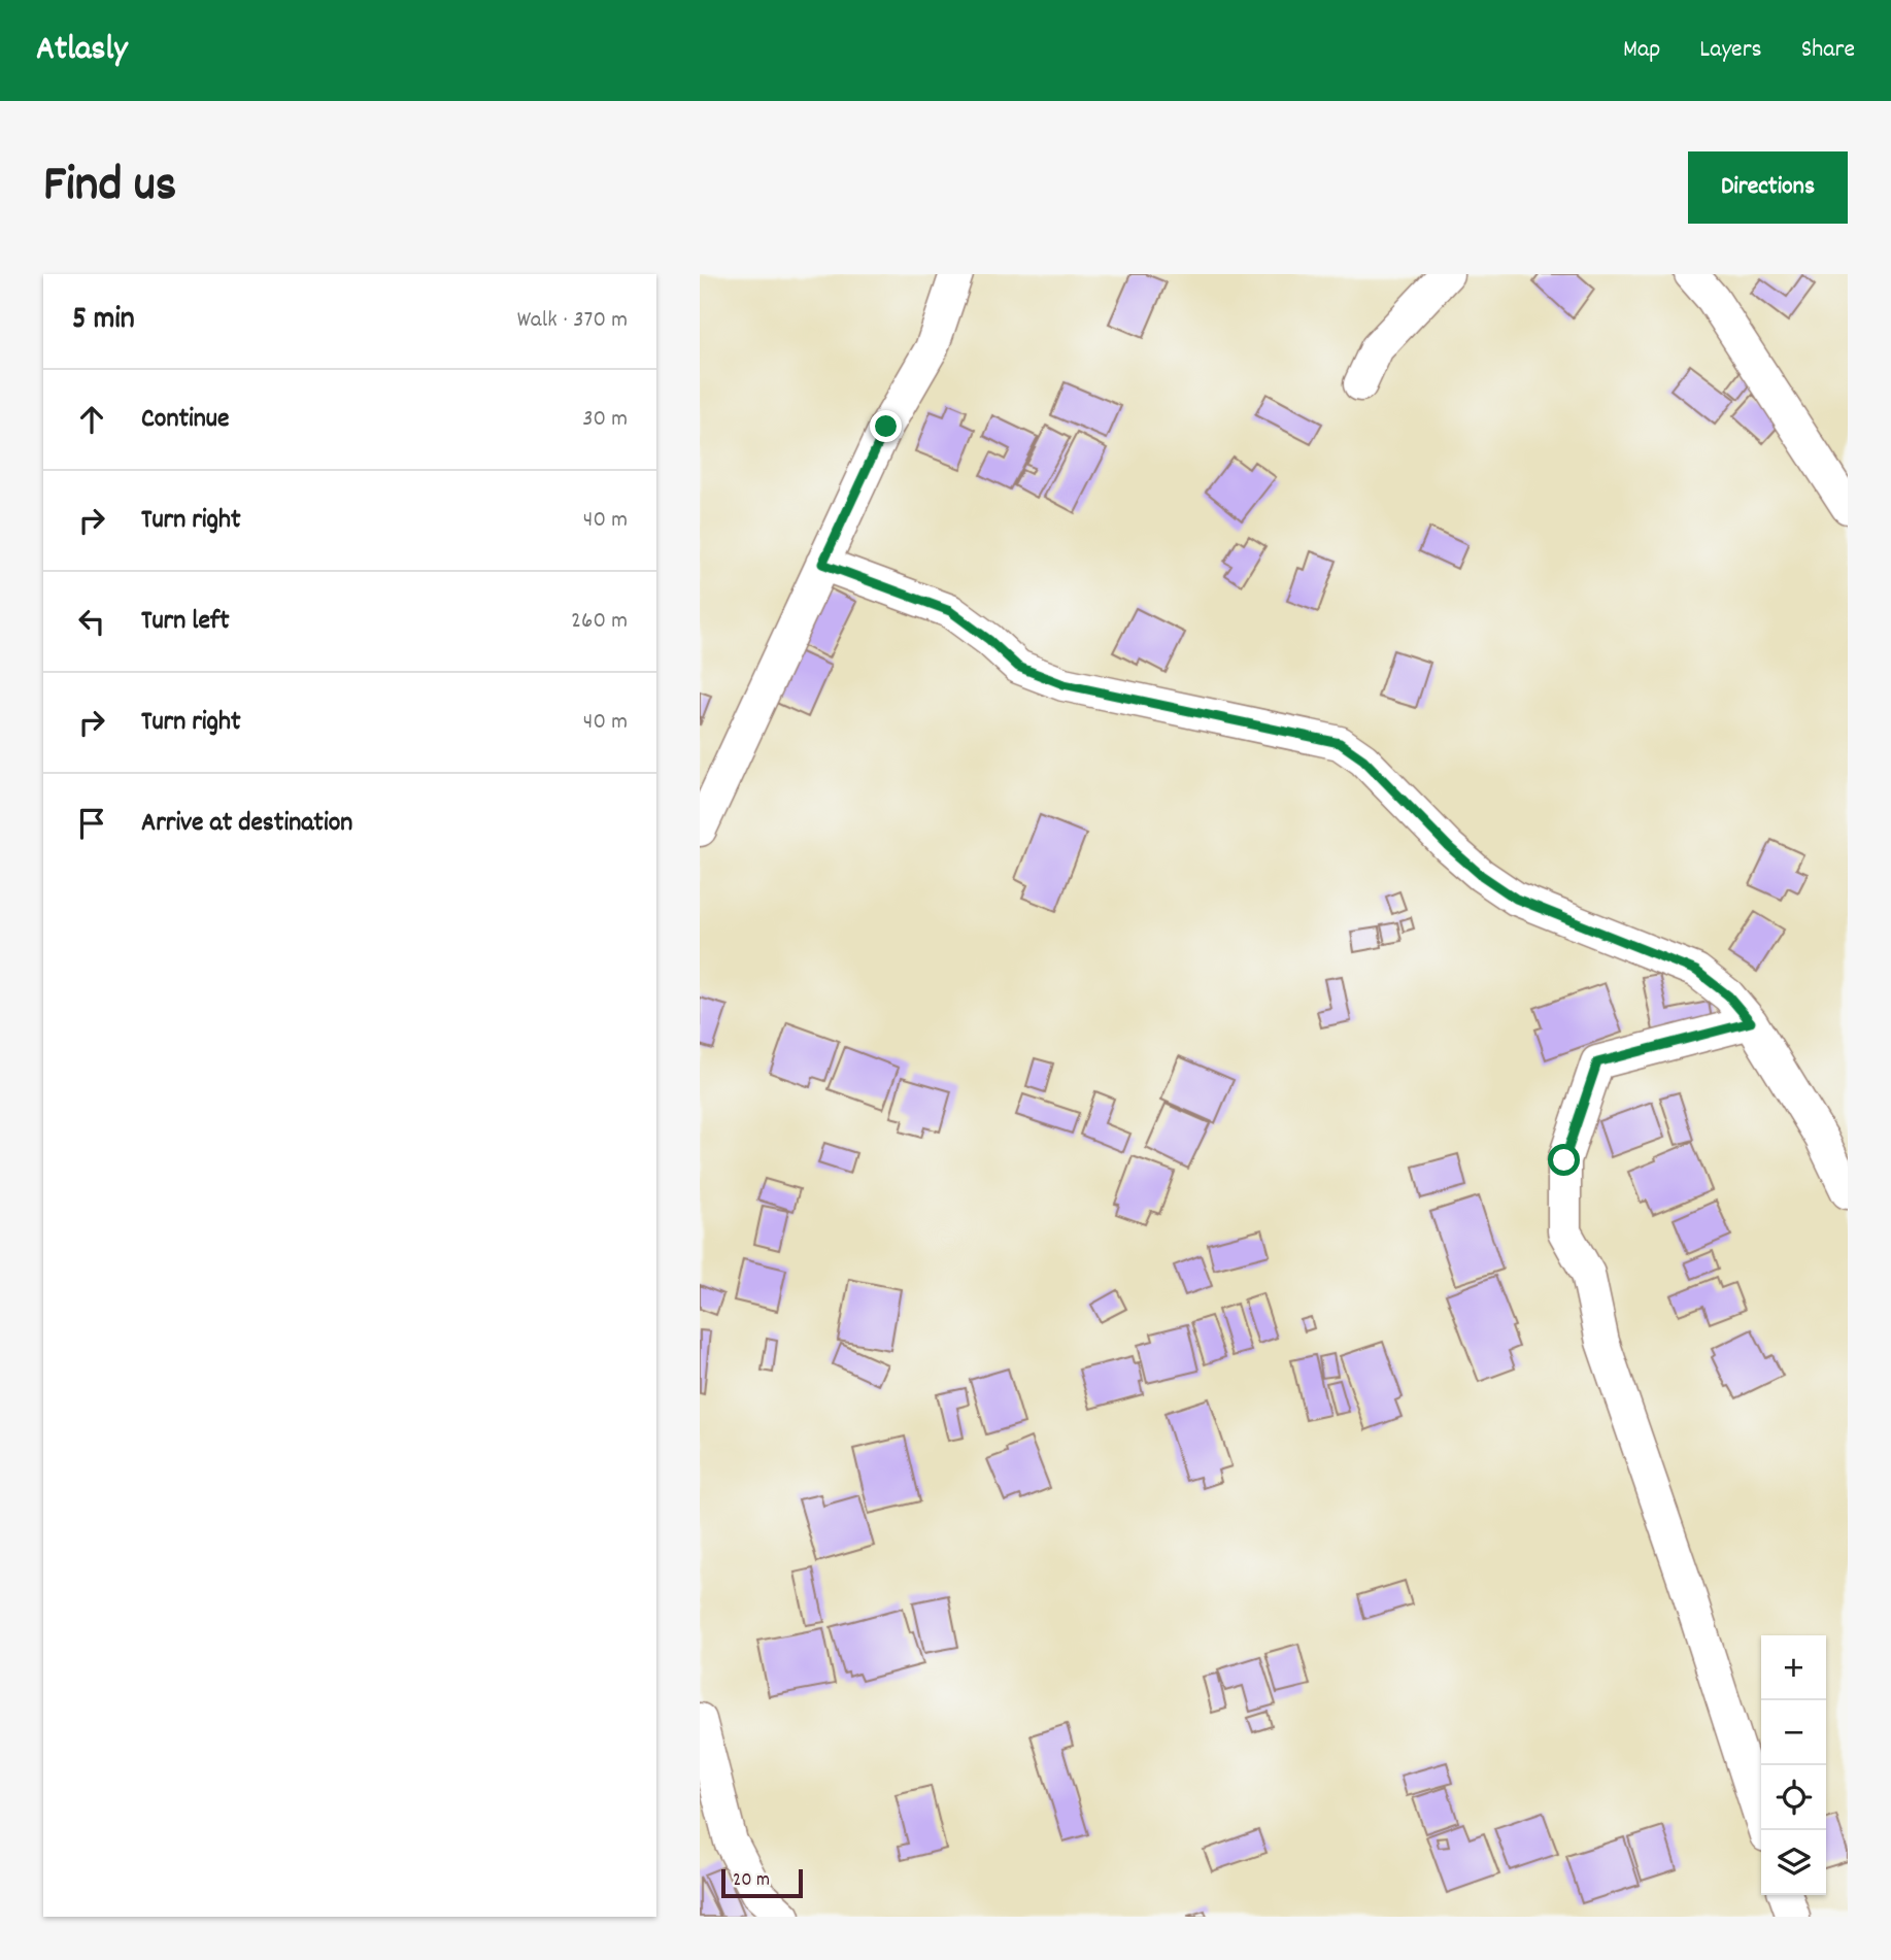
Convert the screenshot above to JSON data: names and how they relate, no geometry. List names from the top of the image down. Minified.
{"scale_bar":"20 m","page":{"header":"Atlasly","nav":["Map","Layers","Share"],"title":"Find us","buttons":"Directions","heading":["5 min","Walk · 370 m"],"list":[["Continue","30 m"],["Turn right","40 m"],["Turn left","260 m"],["Turn right","40 m"],"Arrive at destination"],"map_buttons":["+","−"],"scale":"20 m"}}
